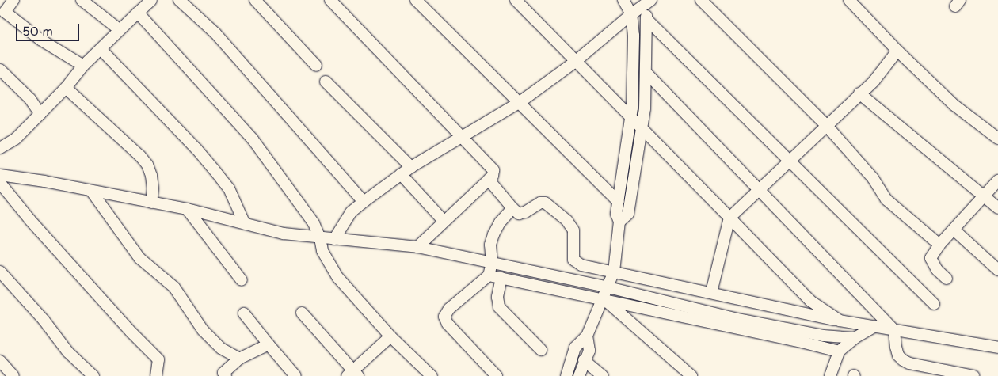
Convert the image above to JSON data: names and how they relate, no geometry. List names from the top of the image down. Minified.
{"scale_bar":"50 m"}
